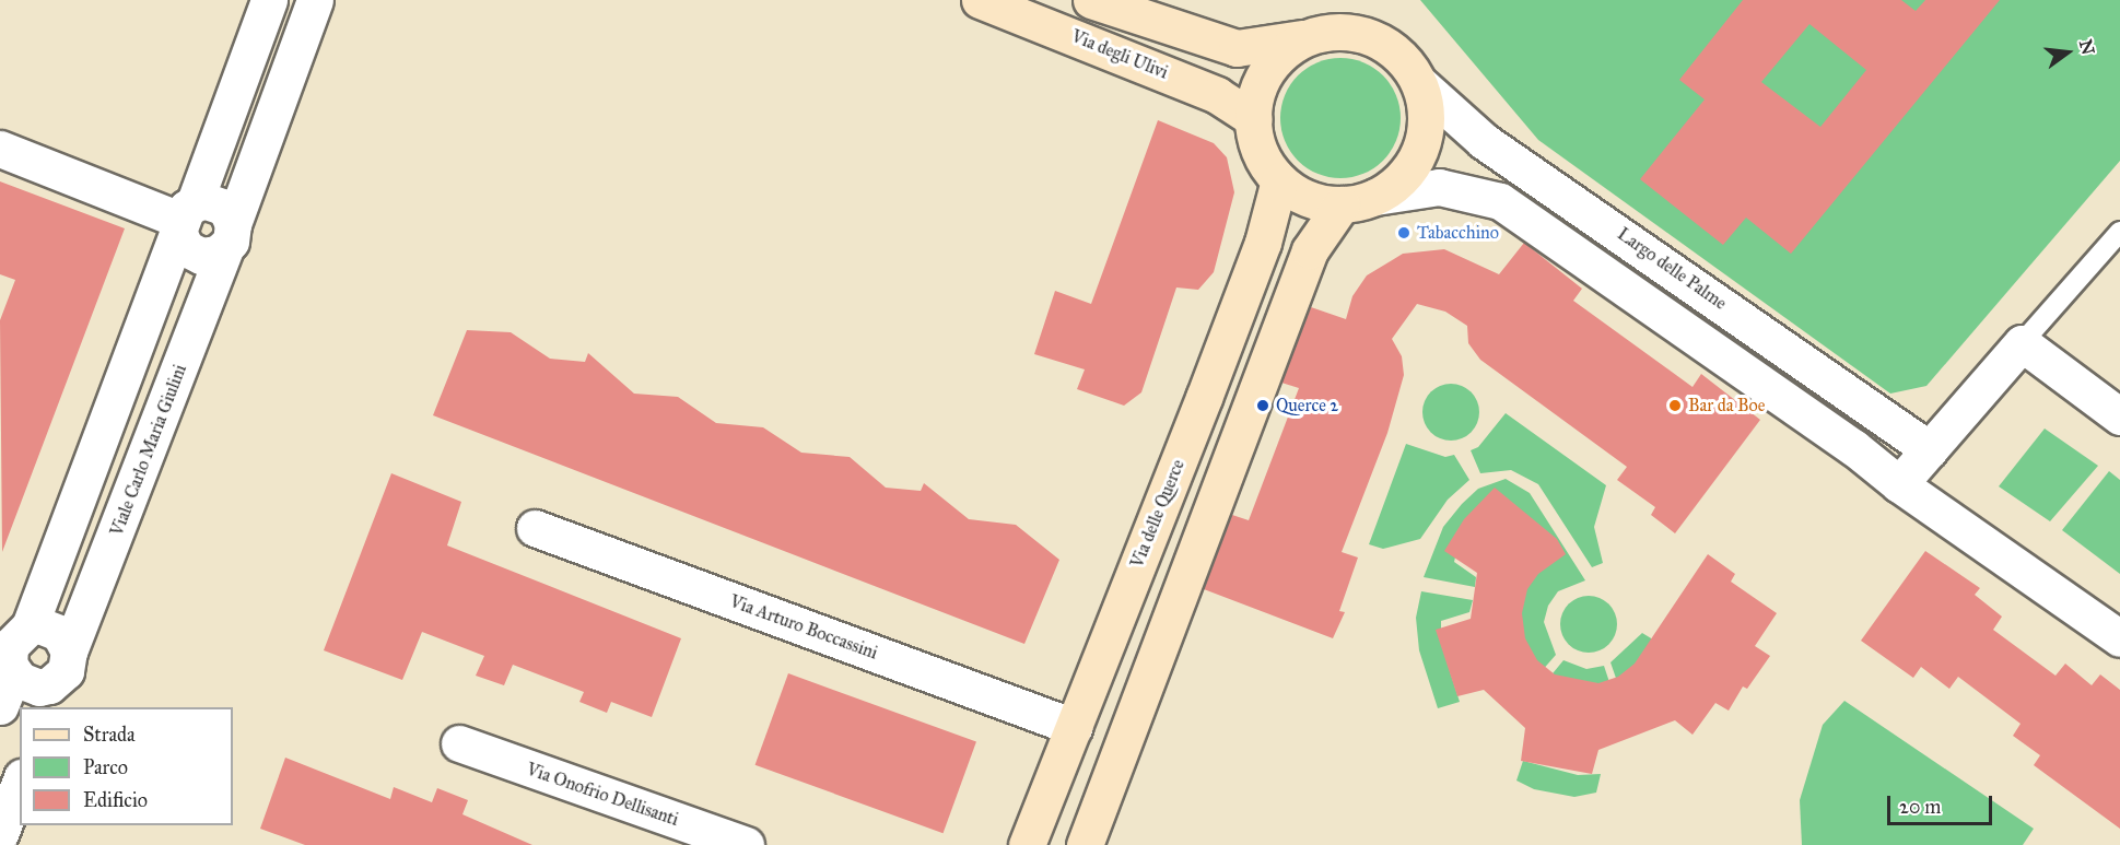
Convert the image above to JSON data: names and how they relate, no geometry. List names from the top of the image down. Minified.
{"streets":{"street":["Via degli Ulivi","Largo delle Palme","Viale Carlo Maria Giulini","Via delle Querce","Via Arturo Boccassini","Via Onofrio Dellisanti"]},"crossings":[["Via degli Ulivi","Largo delle Palme"],["Via degli Ulivi","Via delle Querce"],["Largo delle Palme","Via delle Querce"],["Via delle Querce","Via Arturo Boccassini"]],"places":["Tabacchino","Querce 2","Bar da Boe"],"legend":["Strada","Parco","Edificio"],"scale_bar":"20 m","north":"right"}
